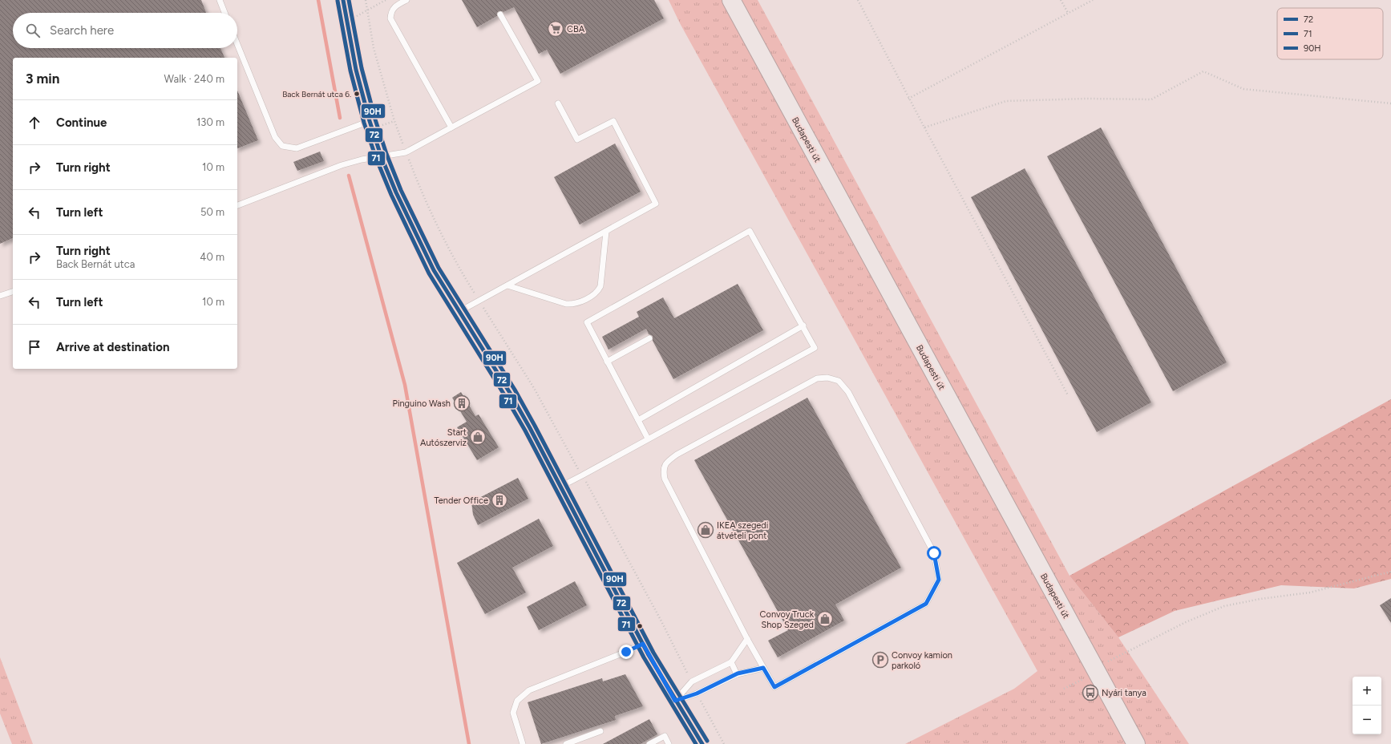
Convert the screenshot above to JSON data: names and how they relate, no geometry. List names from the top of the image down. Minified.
{"streets":{"main road":["Budapesti út"]},"places":{"supermarket":["CBA"],"other":["Back Bernát utca 6."],"building":["Pinguino Wash","Tender Office"],"shop":["Start Autószerviz","IKEA szegedi átvételi pont","Convoy Truck Shop Szeged"],"parking":["Convoy kamion parkoló"],"bus stop":["Nyári tanya"]},"lines":["transit line 72","transit line 90H","transit line 71"],"legend":["72","71","90H"],"page":{"search":"Search here","heading":["3 min","Walk · 240 m"],"list":[["Continue","130 m"],["Turn right","10 m"],["Turn left","50 m"],["Turn right","Back Bernát utca","40 m"],["Turn left","10 m"],"Arrive at destination"],"map_buttons":["+","−"]}}
